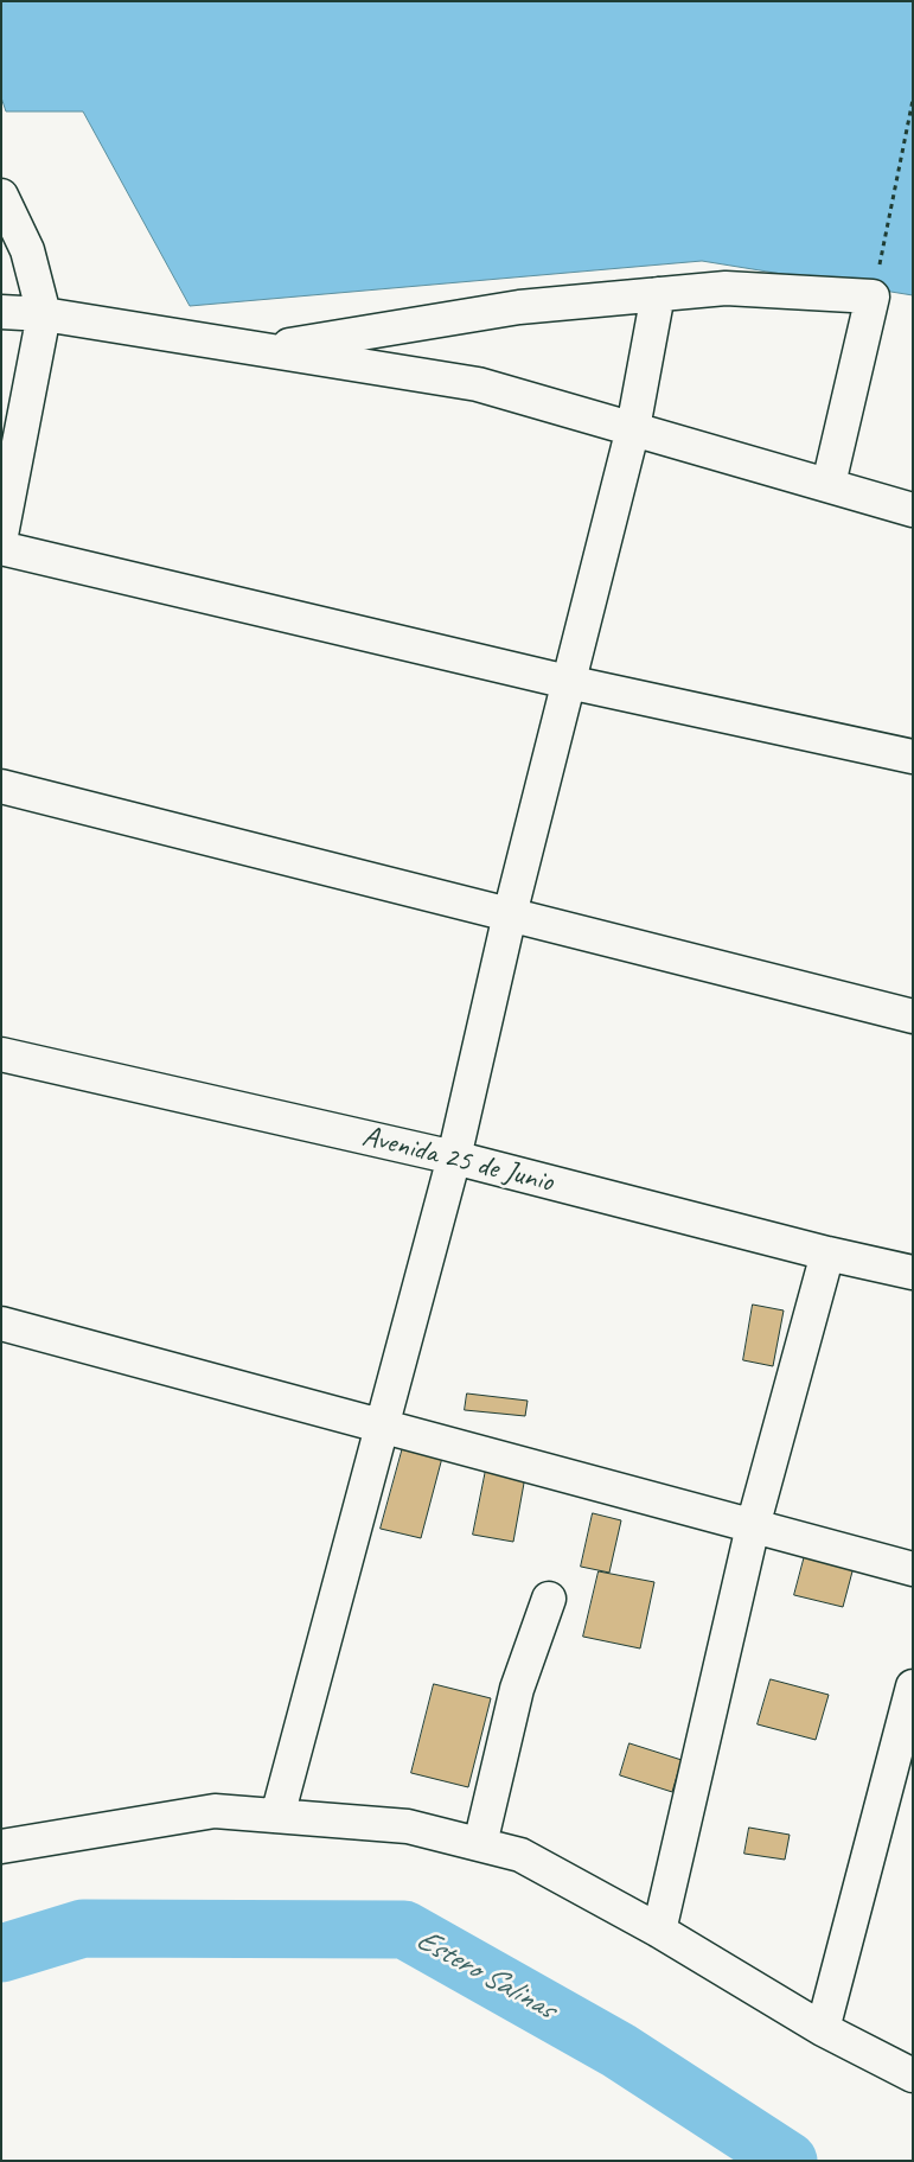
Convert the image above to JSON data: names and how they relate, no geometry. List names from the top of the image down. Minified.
{"streets":{"street":["Avenida 25 de Junio"]},"water":["Estero Salinas"]}
